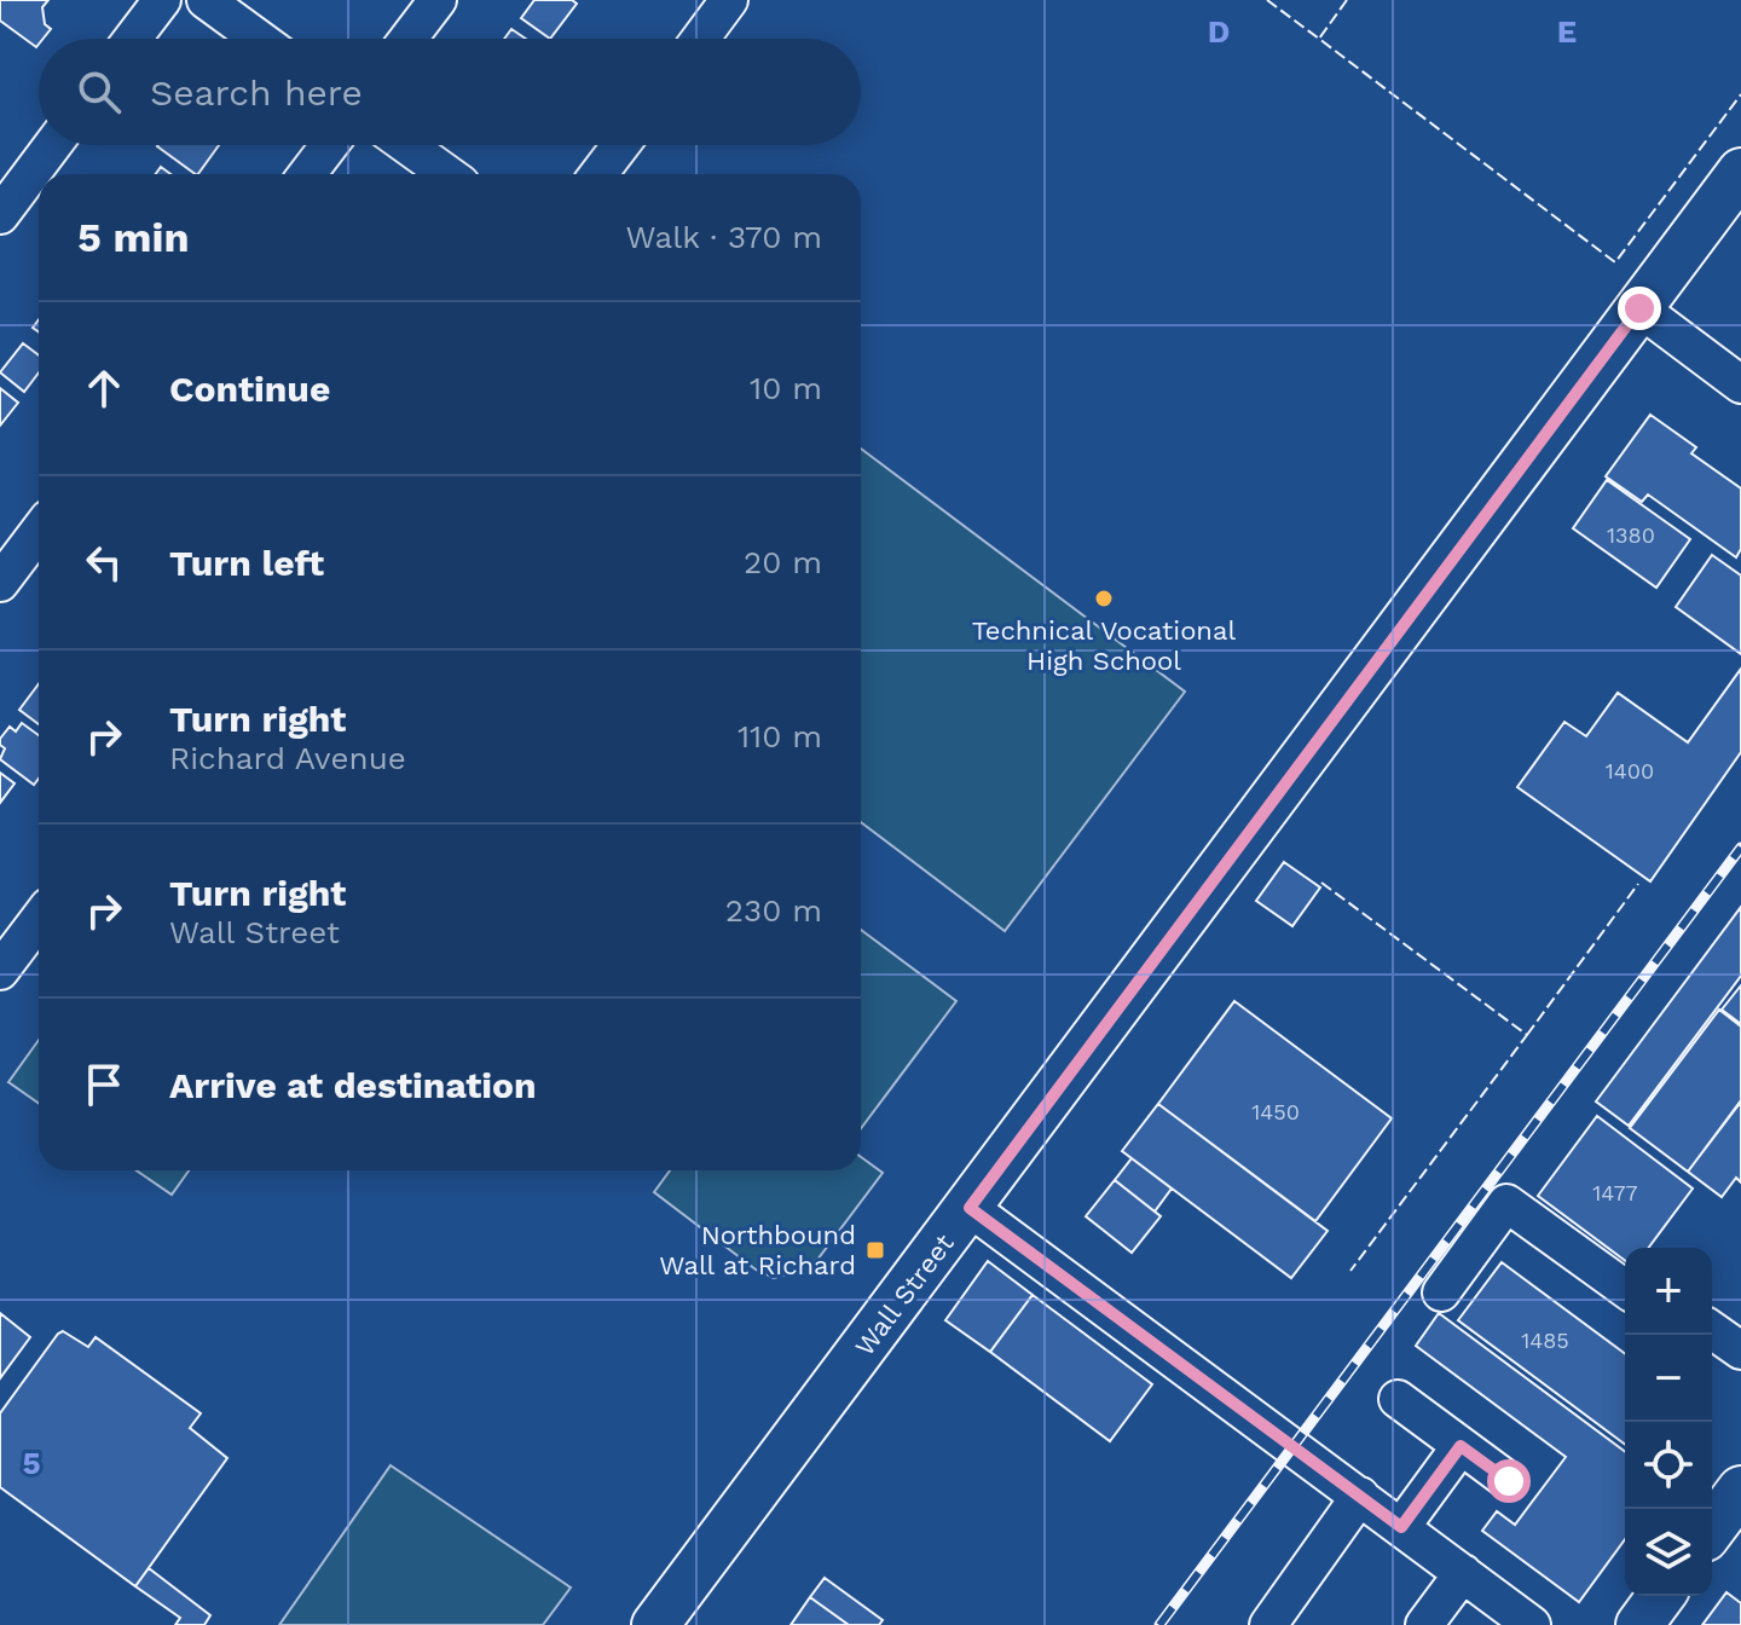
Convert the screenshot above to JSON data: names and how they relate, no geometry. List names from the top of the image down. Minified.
{"streets":{"main road":["Wall Street"]},"places":{"other":["Technical Vocational High School"],"transit":["Northbound Wall at Richard"]},"house_numbers":["1380","1400","1450","1477","1485"],"page":{"search":"Search here","heading":["5 min","Walk · 370 m"],"list":[["Continue","10 m"],["Turn left","20 m"],["Turn right","Richard Avenue","110 m"],["Turn right","Wall Street","230 m"],"Arrive at destination"],"map_buttons":["+","−"]},"grid":{"columns":["D","E"],"rows":["5"]}}
